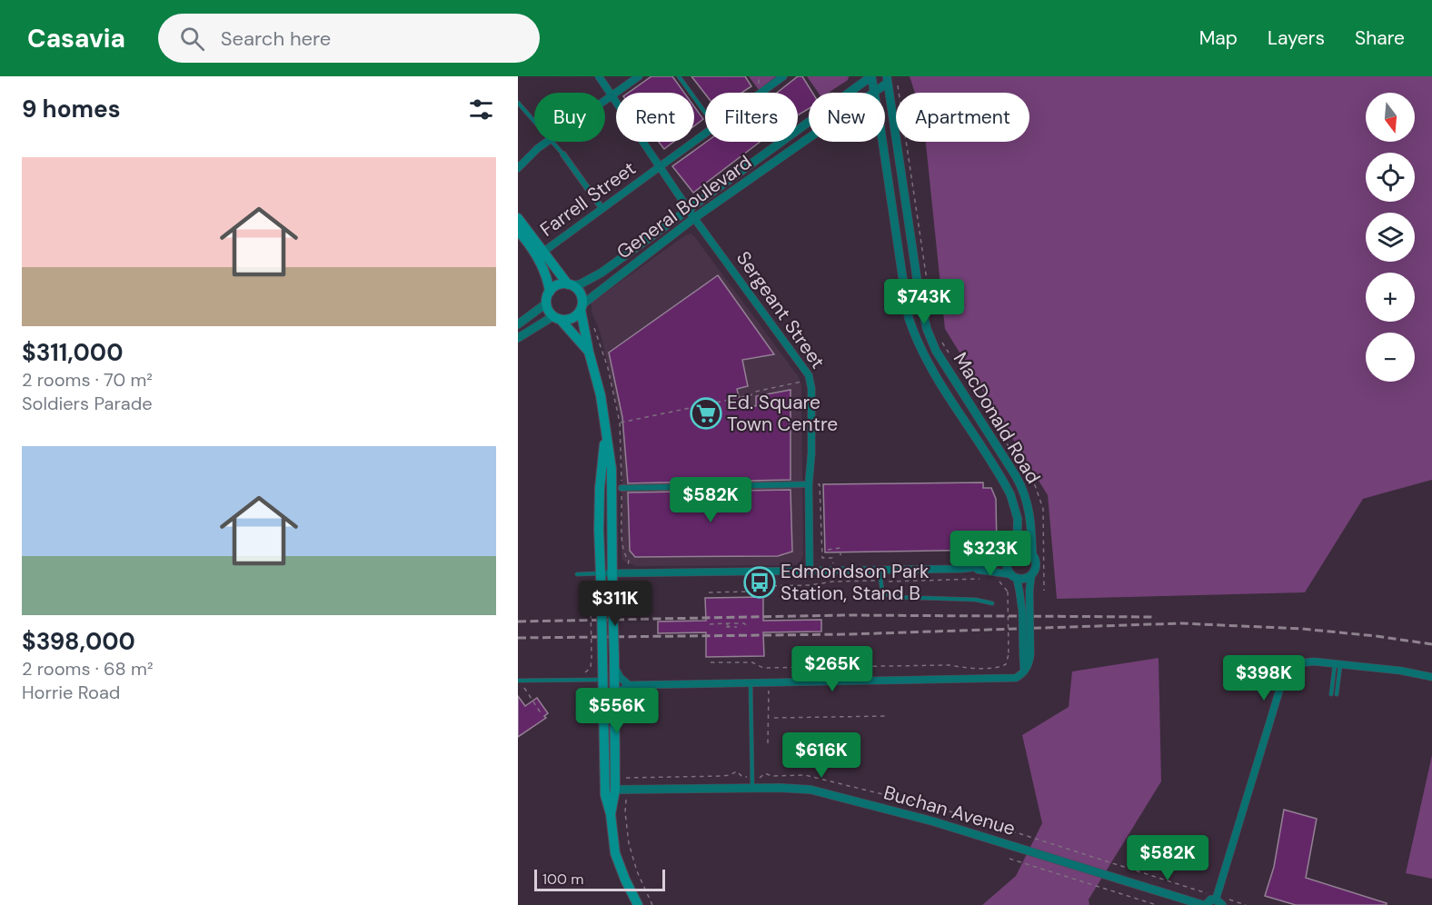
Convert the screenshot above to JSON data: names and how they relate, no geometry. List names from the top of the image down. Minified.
{"streets":{"street":["Farrell Street","General Boulevard","Sergeant Street","MacDonald Road","Buchan Avenue"]},"crossings":[["Farrell Street","Sergeant Street"],["General Boulevard","Sergeant Street"],["General Boulevard","MacDonald Road"]],"places":{"supermarket":["Ed. Square Town Centre"],"bus stop":["Edmondson Park Station, Stand B"]},"scale_bar":"100 m","north":"bottom","page":{"header":"Casavia","search":"Search here","nav":["Map","Layers","Share"],"heading":"9 homes","map_buttons":["+","−"],"chip":["Buy","Rent","Filters","New","Apartment"],"list":[{"name":"$311,000","note":"2 rooms · 70 m² · Soldiers Parade"},{"name":"$398,000","note":"2 rooms · 68 m² · Horrie Road"}],"price":["$743K","$582K","$323K","$311K","$265K","$398K","$556K","$616K","$582K"],"scale":"100 m"}}
